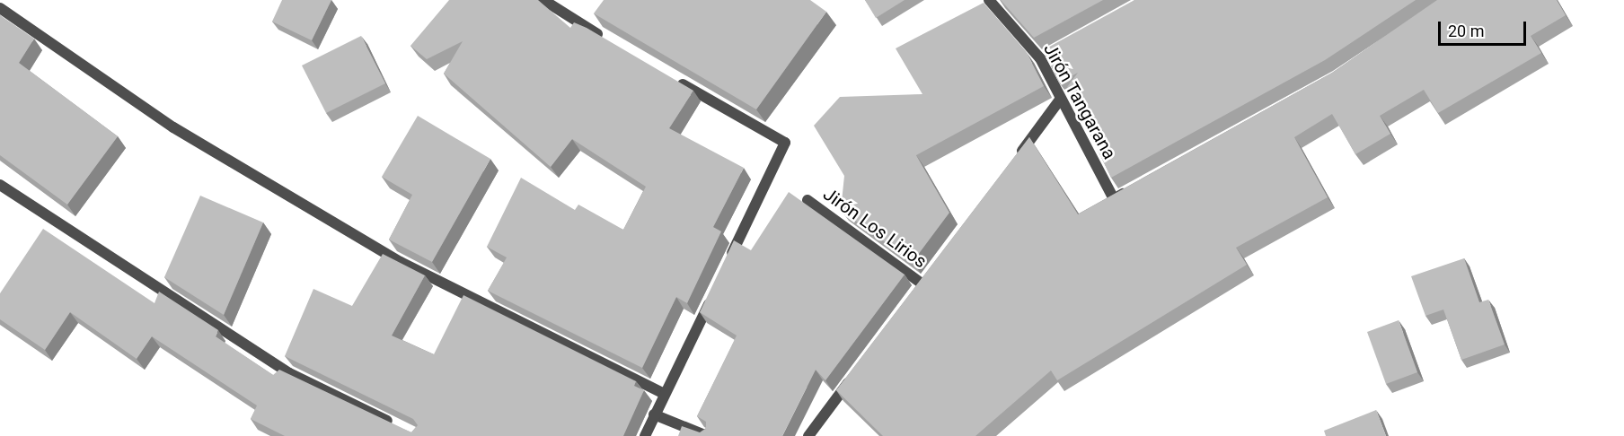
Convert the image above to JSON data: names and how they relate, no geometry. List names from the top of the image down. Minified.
{"streets":{"street":["Jirón Tangarana","Jirón Los Lirios"]},"scale_bar":"20 m"}
